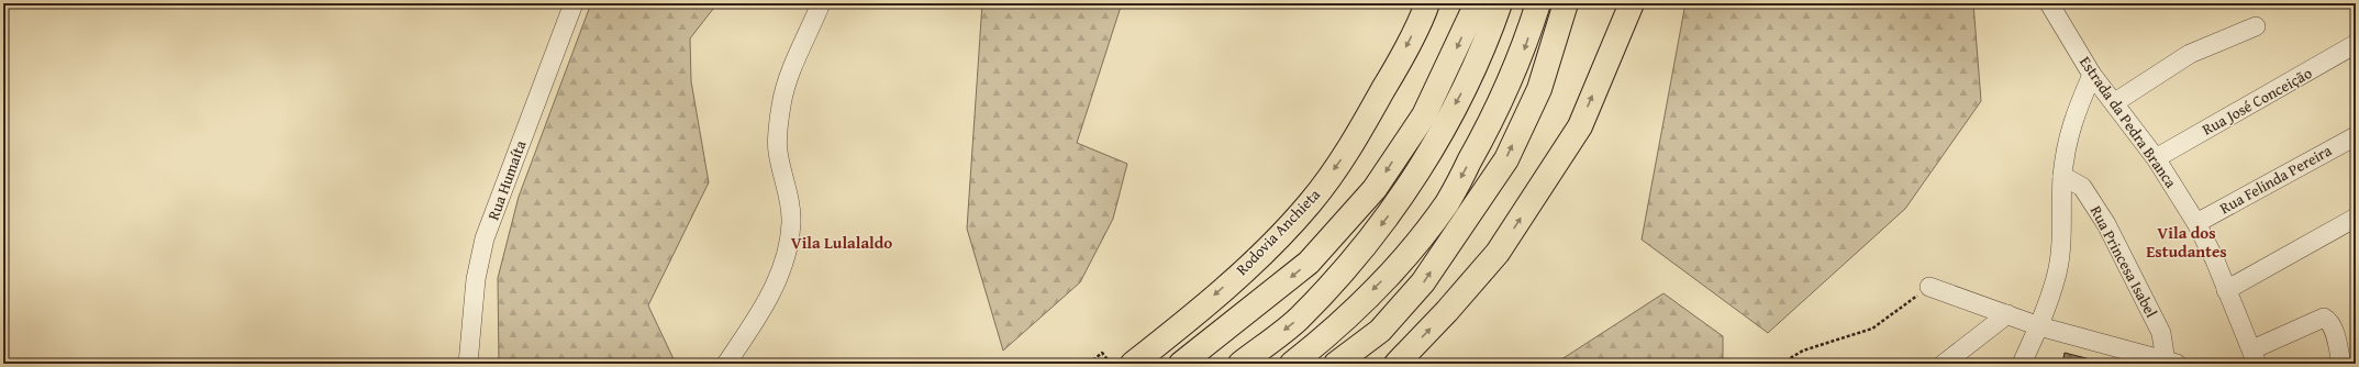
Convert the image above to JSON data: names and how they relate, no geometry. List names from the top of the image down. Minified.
{"streets":{"highway":["Rodovia Anchieta"],"street":["Rua José Conceição","Estrada da Pedra Branca","Rua Felinda Pereira","Rua Humaíta","Rua Princesa Isabel"]},"crossings":[["Rua José Conceição","Estrada da Pedra Branca"],["Estrada da Pedra Branca","Rua Felinda Pereira"]],"districts":["Vila dos Estudantes","Vila Lulalaldo"]}
